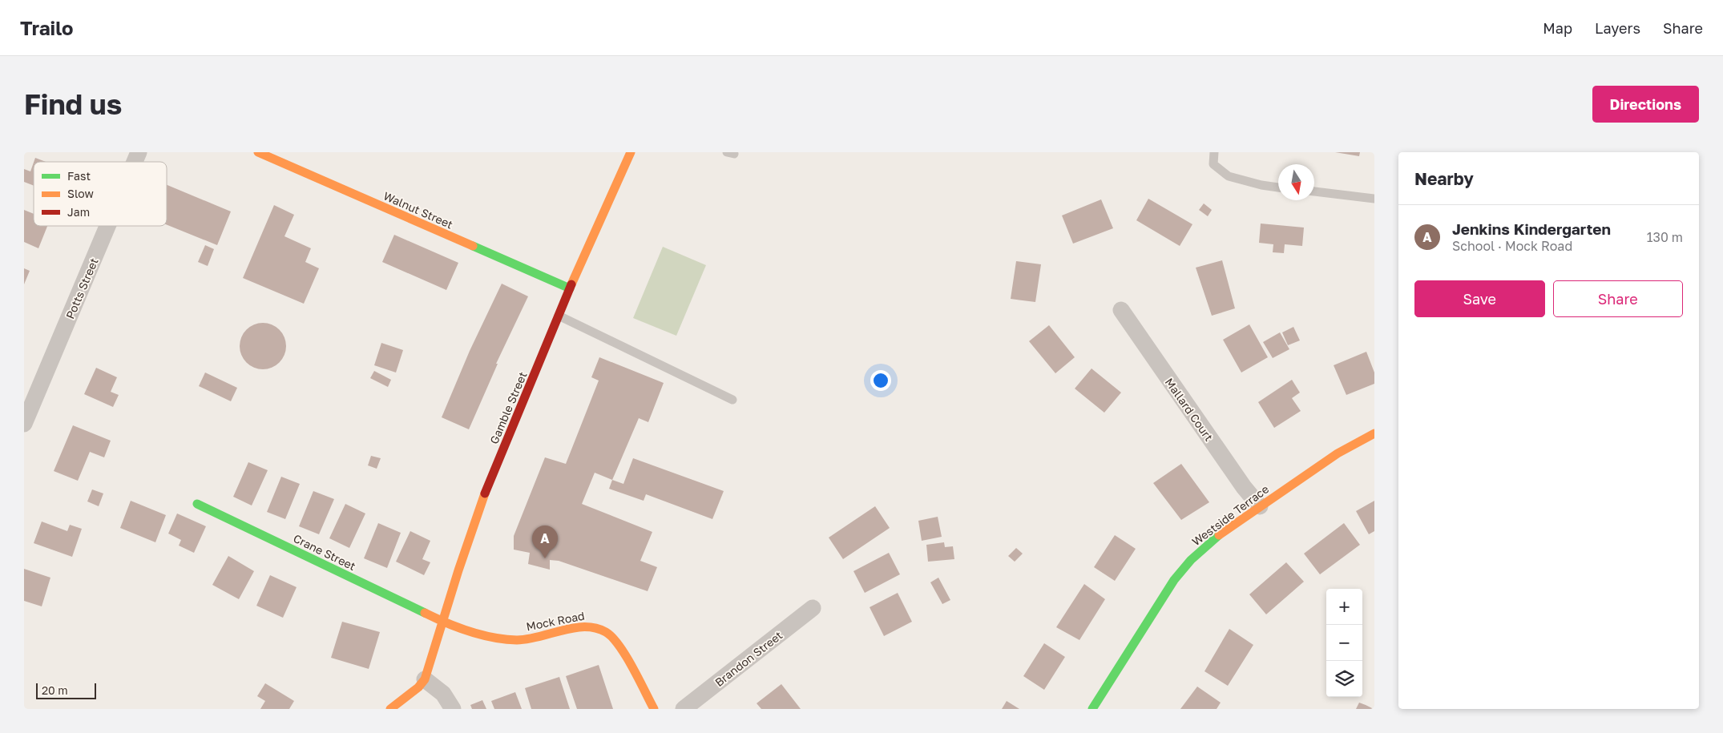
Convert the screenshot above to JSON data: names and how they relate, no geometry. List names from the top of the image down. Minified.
{"streets":{"street":["Walnut Street","Potts Street","Gamble Street","Mallard Court","Westside Terrace","Crane Street","Mock Road","Brandon Street"]},"crossings":[["Walnut Street","Gamble Street"],["Gamble Street","Crane Street"],["Gamble Street","Mock Road"],["Mallard Court","Westside Terrace"],["Crane Street","Mock Road"]],"legend":["Fast","Slow","Jam"],"scale_bar":"20 m","north":"bottom","page":{"header":"Trailo","nav":["Map","Layers","Share"],"buttons":["Directions",["Save","Share"]],"title":"Find us","heading":"Nearby","list":[{"mark":"A","name":"Jenkins Kindergarten","note":"School · Mock Road","value":"130 m"}],"pins":"A","map_buttons":["+","−"],"scale":"20 m"}}
